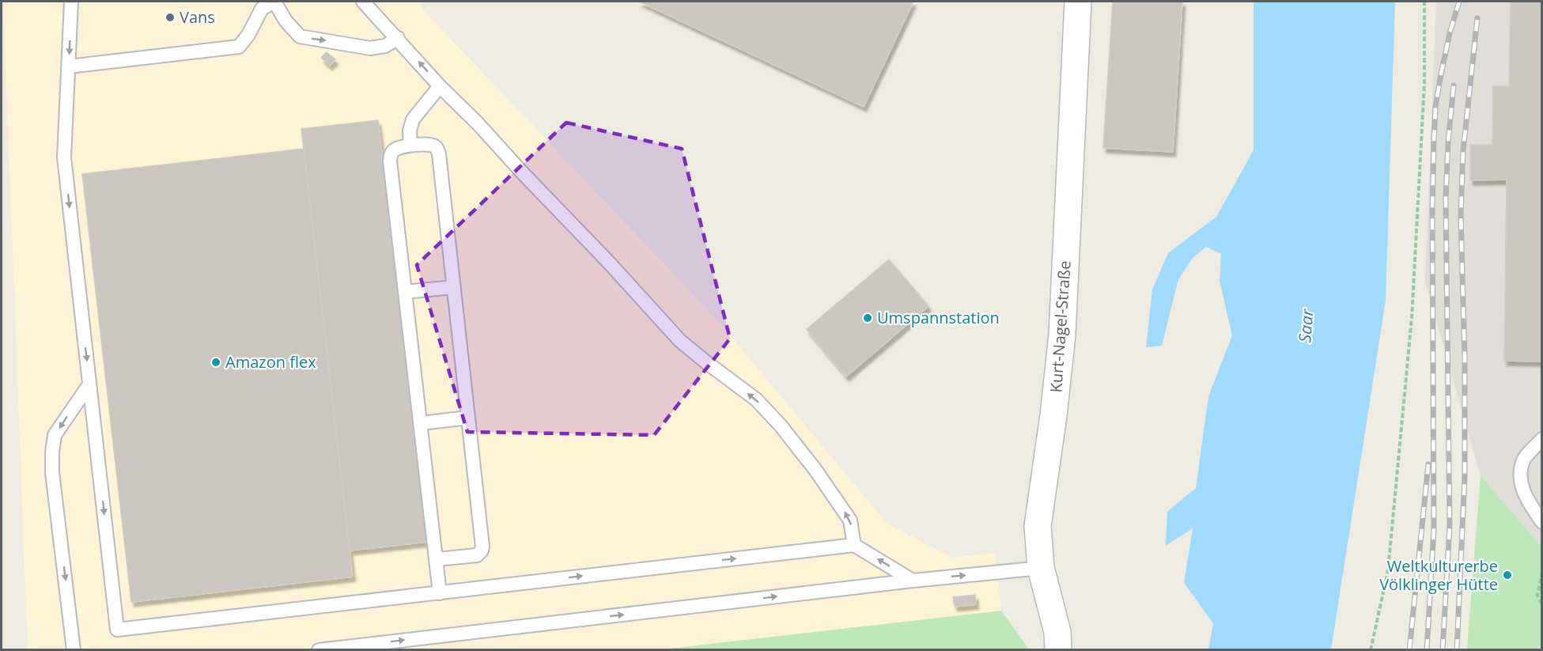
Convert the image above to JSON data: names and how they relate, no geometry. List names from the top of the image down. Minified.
{"streets":{"street":["Kurt-Nagel-Straße"]},"water":["Saar"],"places":["Vans","Umspannstation","Amazon flex","Weltkulturerbe Völklinger Hütte"]}
